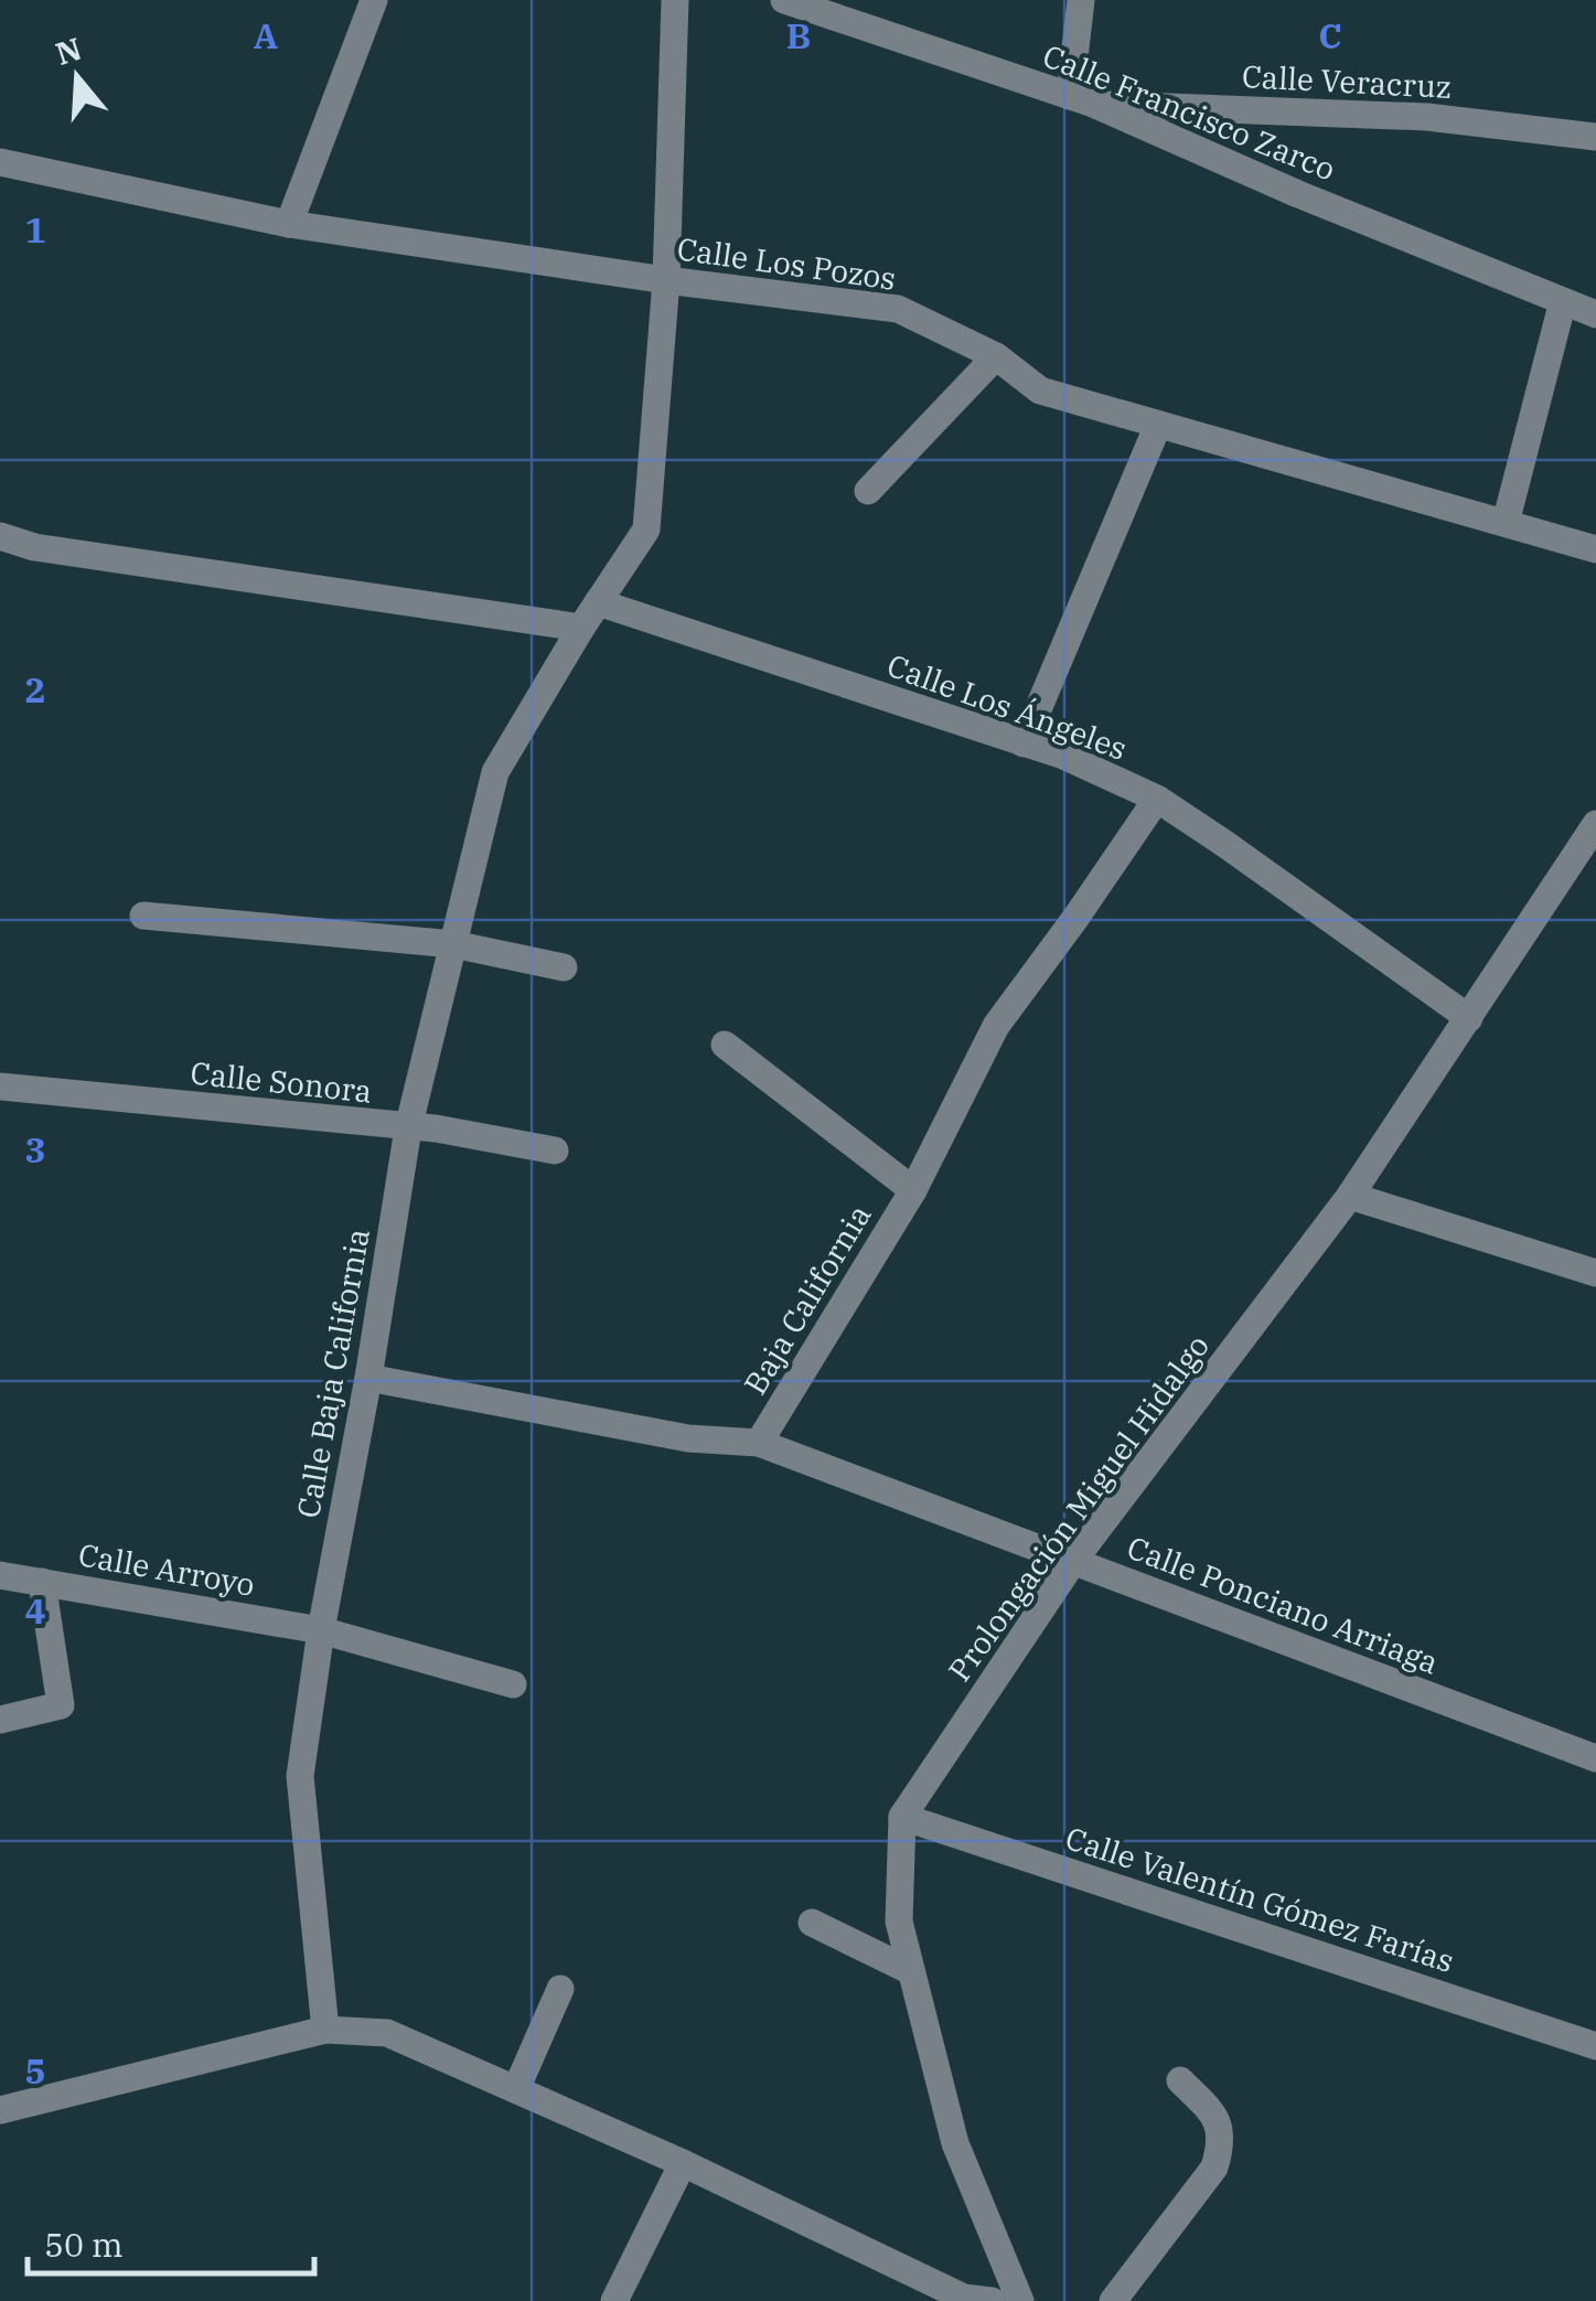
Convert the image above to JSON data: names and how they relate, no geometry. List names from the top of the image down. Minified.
{"streets":{"street":["Calle Veracruz","Calle Francisco Zarco","Calle Los Pozos","Calle Los Ángeles","Calle Sonora","Baja California","Calle Baja California","Prolongación Miguel Hidalgo","Calle Arroyo","Calle Ponciano Arriaga","Calle Valentín Gómez Farías"]},"crossings":[["Calle Veracruz","Calle Francisco Zarco"],["Calle Los Pozos","Calle Baja California"],["Calle Los Ángeles","Calle Baja California"],["Calle Los Ángeles","Prolongación Miguel Hidalgo"],["Calle Sonora","Calle Baja California"],["Baja California","Calle Ponciano Arriaga"],["Calle Baja California","Calle Arroyo"],["Calle Baja California","Calle Ponciano Arriaga"],["Prolongación Miguel Hidalgo","Calle Ponciano Arriaga"],["Prolongación Miguel Hidalgo","Calle Valentín Gómez Farías"]],"scale_bar":"50 m","north":"top","grid":{"columns":["A","B","C"],"rows":["1","2","3","4","5"]}}
